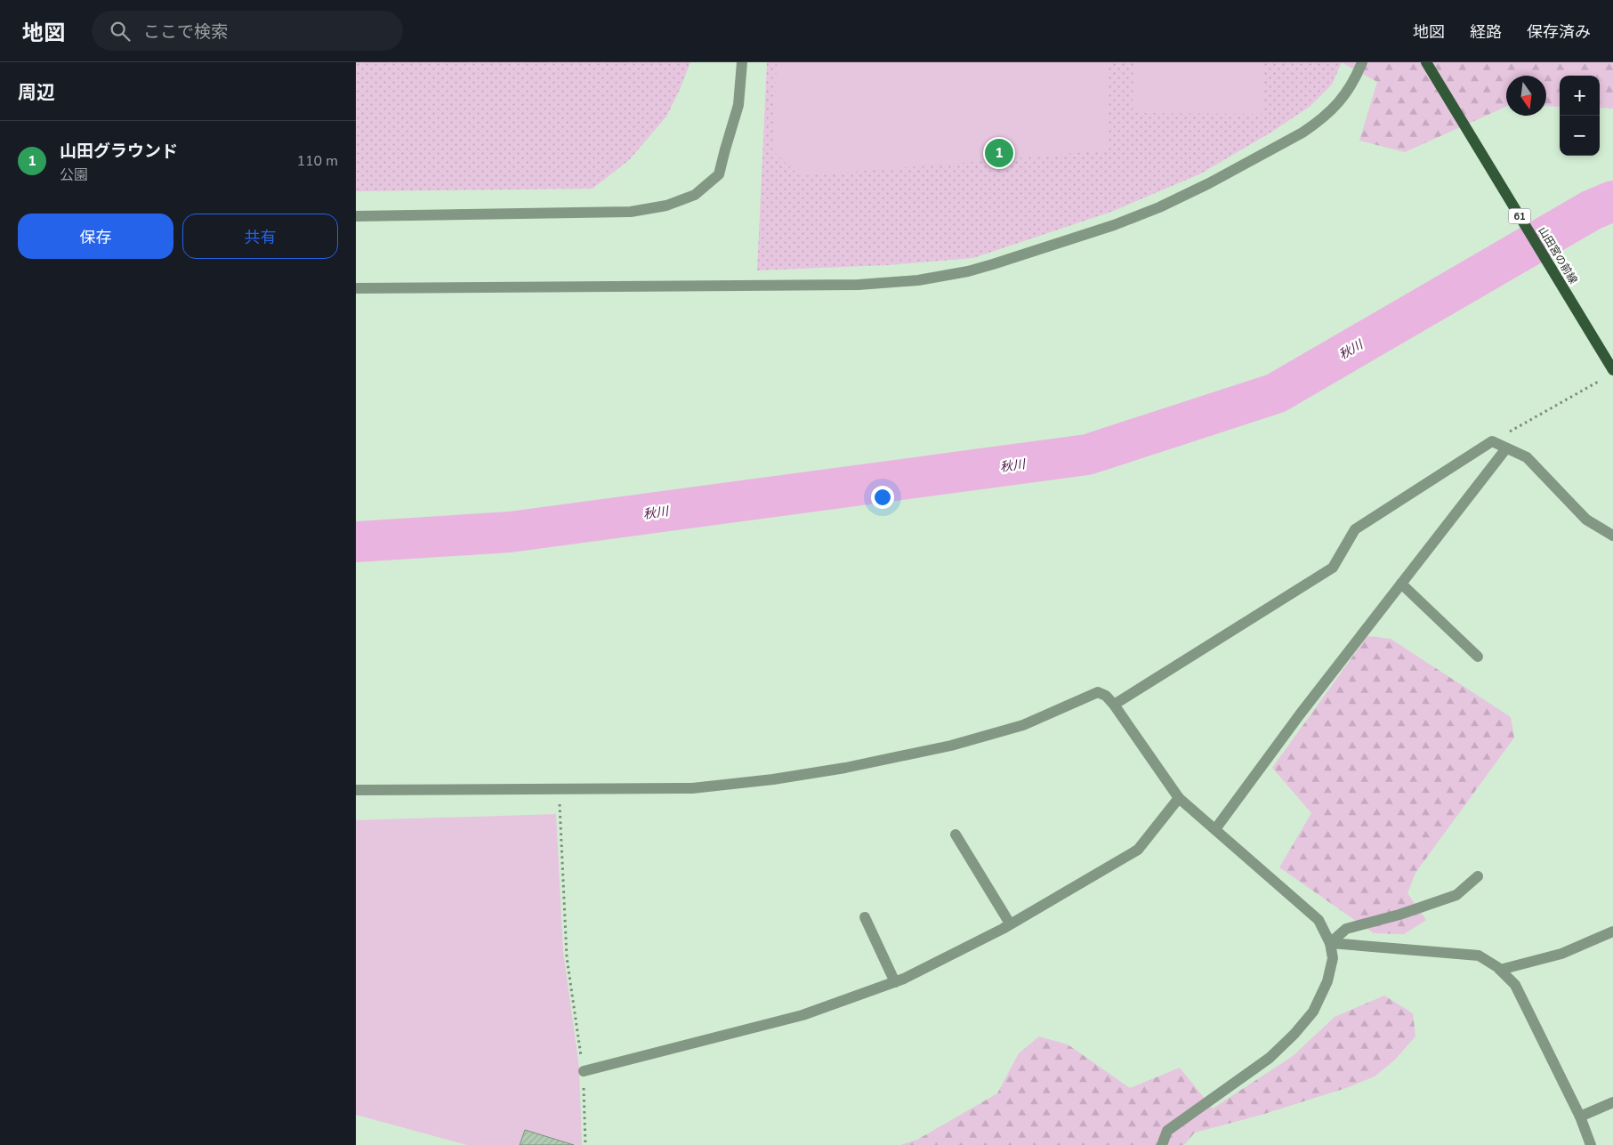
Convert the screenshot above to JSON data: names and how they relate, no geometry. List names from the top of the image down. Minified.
{"streets":{"main road":["61","山田宮の前線"]},"water":["秋川"],"north":"bottom","page":{"header":"地図","search":"ここで検索","nav":["地図","経路","保存済み"],"heading":"周辺","map_buttons":["+","−"],"list":[{"mark":"1","name":"山田グラウンド","note":"公園","value":"110 m"}],"pins":"1","buttons":["保存","共有"]}}
